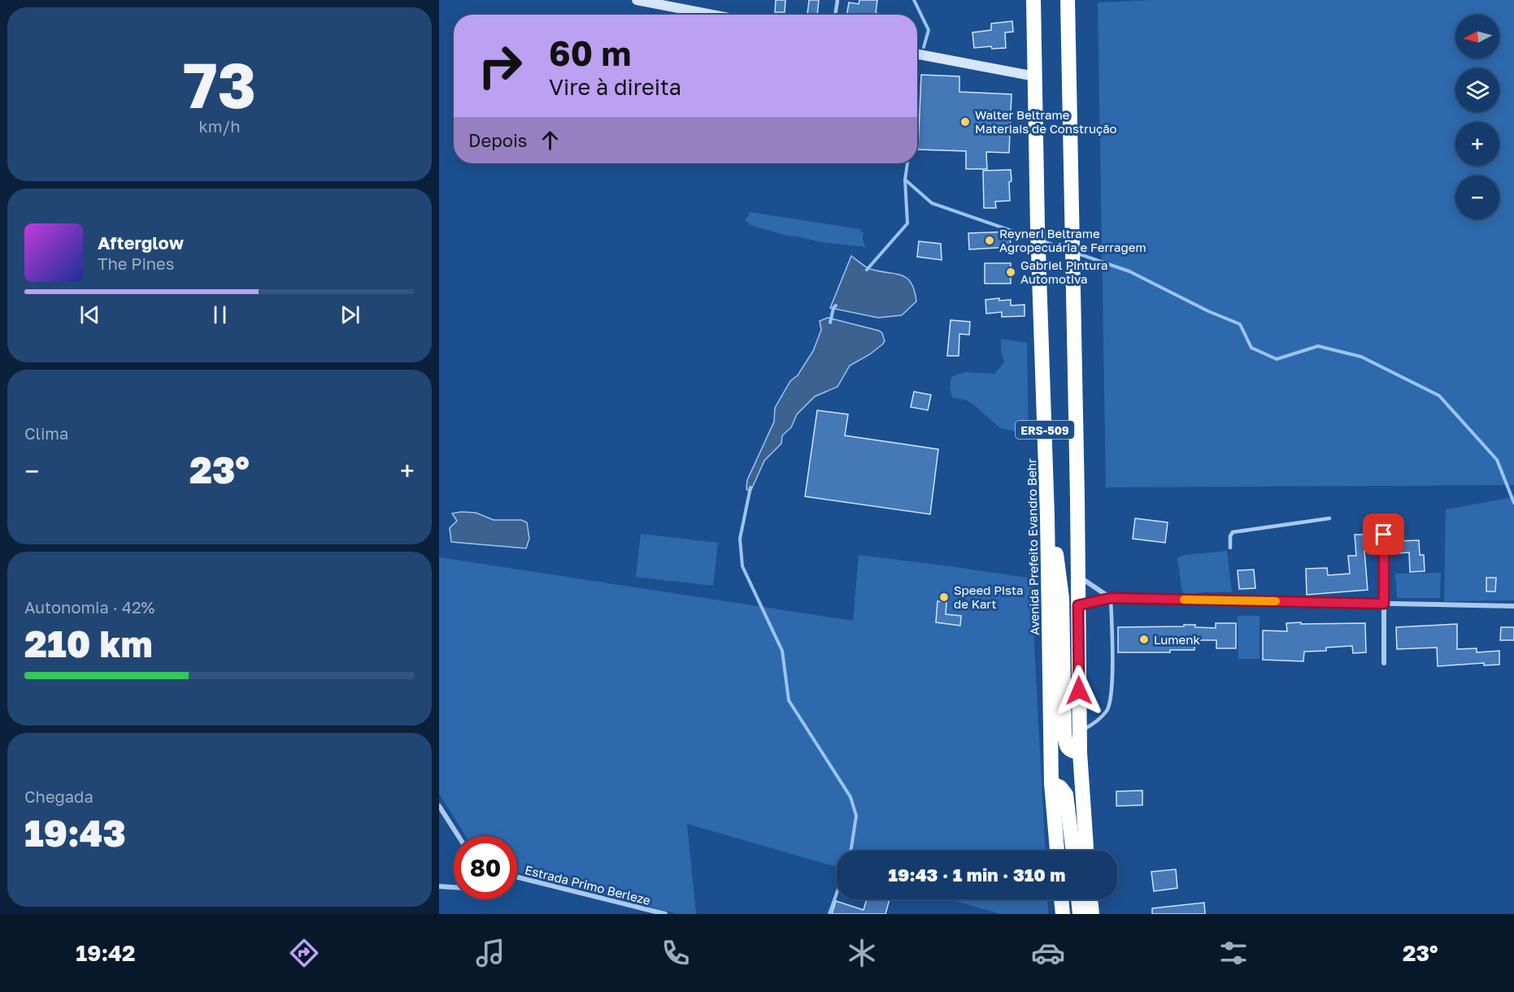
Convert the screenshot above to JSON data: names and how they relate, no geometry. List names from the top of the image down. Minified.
{"streets":{"highway":["ERS-509","Avenida Prefeito Evandro Behr"],"street":["Estrada Primo Berleze"]},"places":["Walter Beltrame Materiais de Construção","Reyneri Beltrame Agropecuária e Ferragem","Gabriel Pintura Automotiva","Speed Pista de Kart","Lumenk"],"north":"left","page":{"tile":[["73","km/h"],"Clima",["Autonomia · 42%","210 km"],["Chegada","19:43"]],"map_buttons":["+","−"],"turn":["60 m","Vire à direita"],"then":"Depois","song":["Afterglow","The Pines"],"heat":["−","23°","+"],"limit":"80","trip":"19:43 · 1 min · 310 m","tabs":["19:42","23°"]}}
